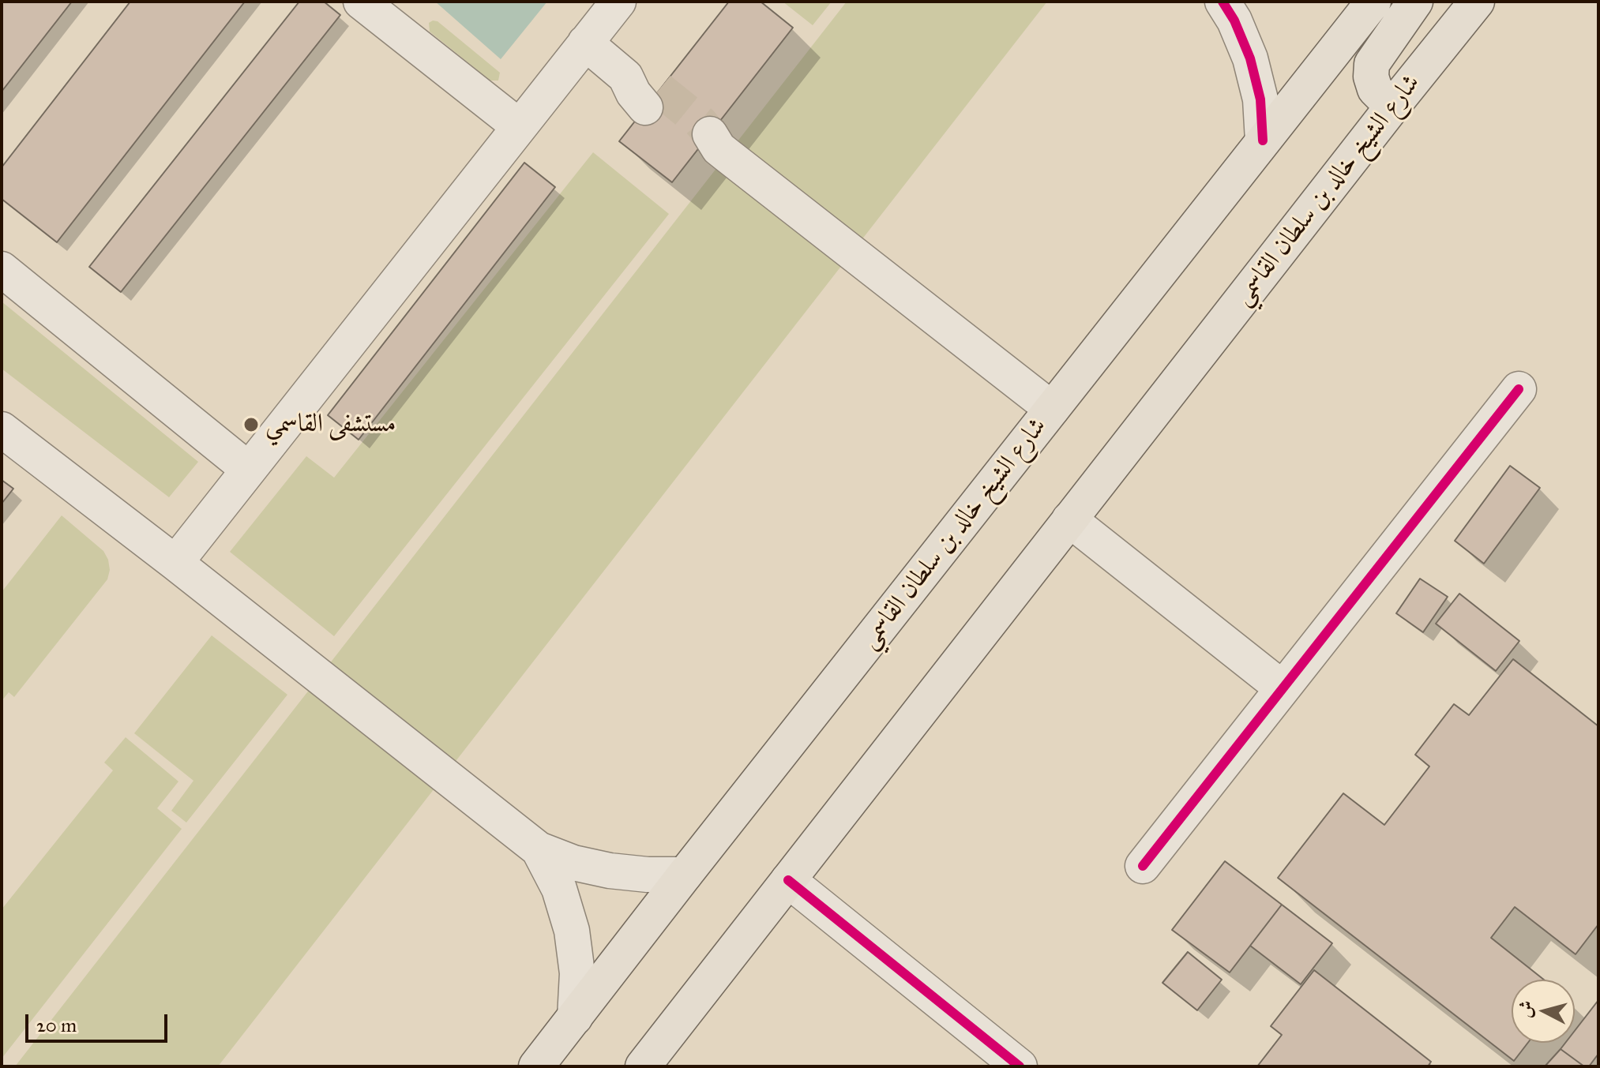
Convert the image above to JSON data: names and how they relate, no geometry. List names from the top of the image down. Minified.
{"streets":{"main road":["شارع الشيخ خالد بن سلطان القاسمي"]},"places":["مستشفى القاسمي"],"scale_bar":"20 m","north":"left"}
